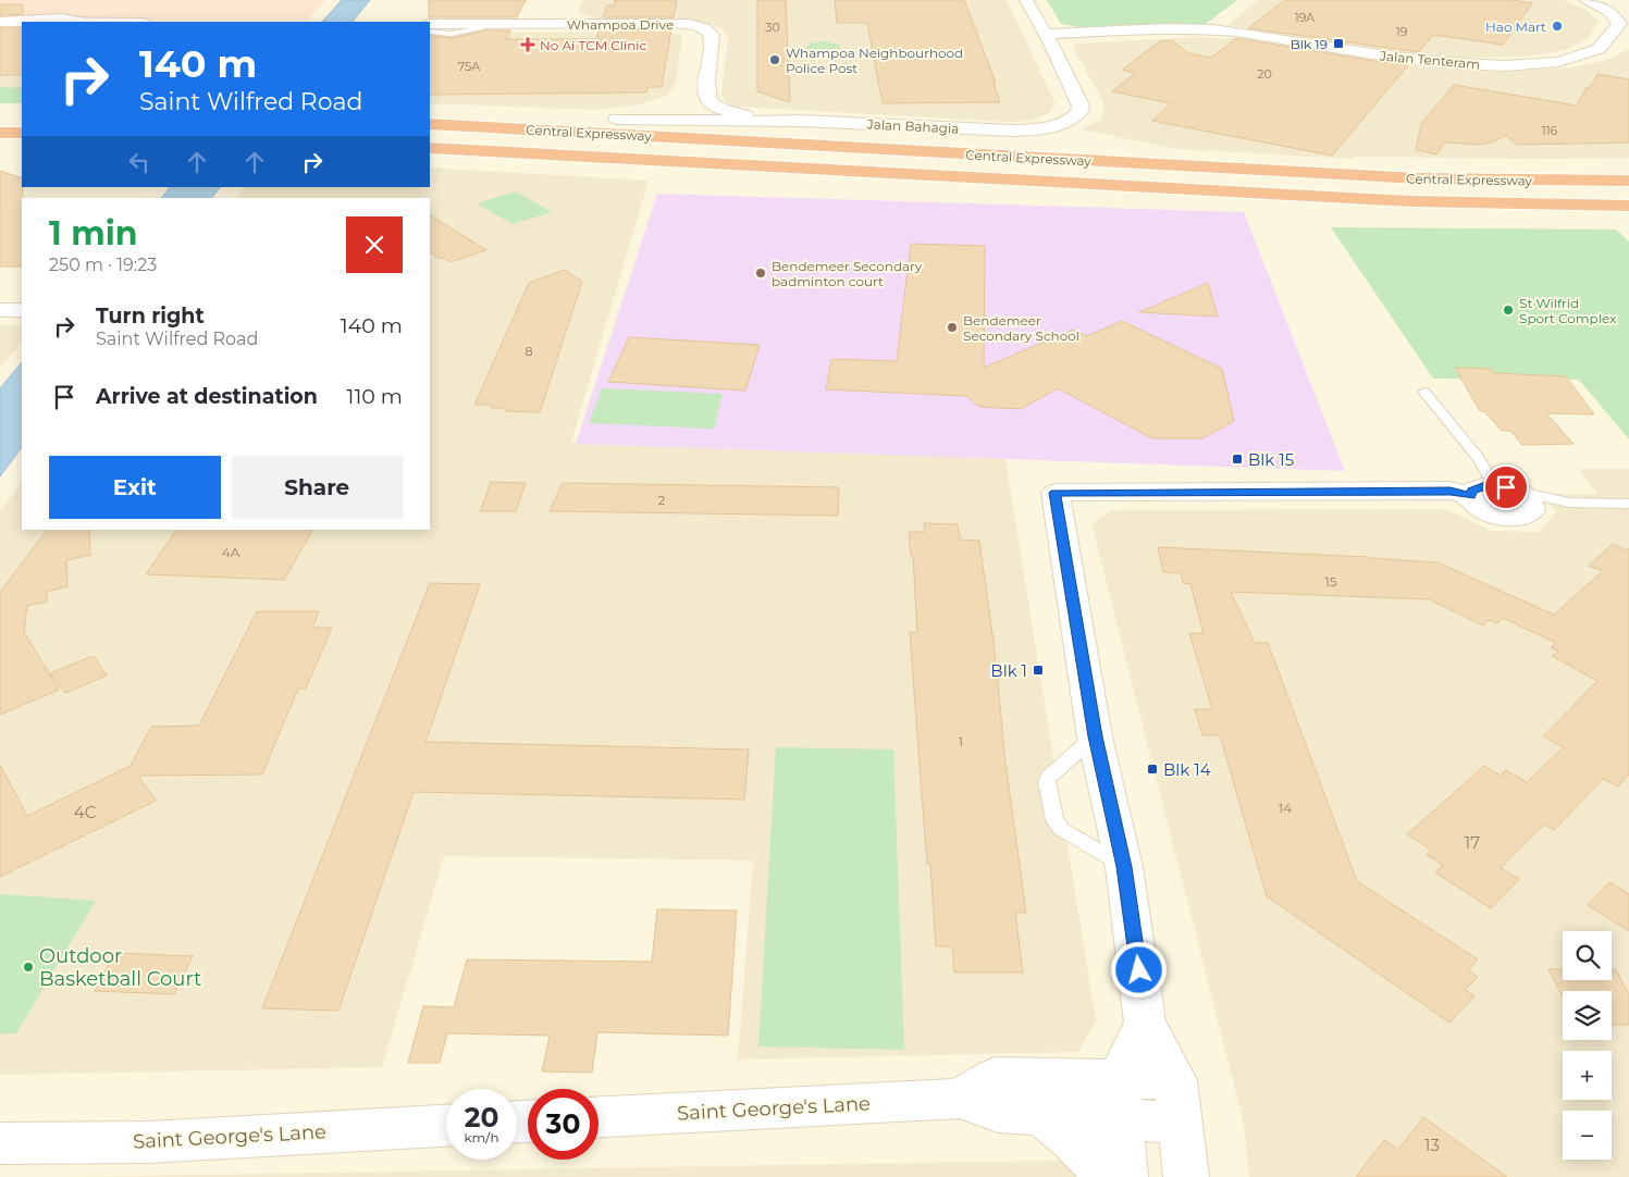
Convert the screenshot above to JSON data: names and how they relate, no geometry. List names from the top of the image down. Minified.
{"streets":{"highway":["Central Expressway"],"street":["Whampoa Drive","Jalan Tenteram","Jalan Bahagia","Saint George's Lane"]},"crossings":[["Whampoa Drive","Jalan Bahagia"],["Jalan Tenteram","Jalan Bahagia"]],"places":{"other":["Hao Mart","Whampoa Neighbourhood Police Post","Bendemeer Secondary badminton court","St Wilfrid Sport Complex","Bendemeer Secondary School","Outdoor Basketball Court"],"transit":["Blk 19","Blk 15","Blk 1","Blk 14"],"health":["No Ai TCM Clinic"]},"house_numbers":["19A","30","19","75A","20","116","8","2","4A","15","1","14","4C","17","13"],"page":{"turn":["140 m","Saint Wilfred Road"],"heading":["1 min","250 m · 19:23"],"list":[{"name":"Turn right","note":"Saint Wilfred Road","value":"140 m"},{"name":"Arrive at destination","value":"110 m"}],"buttons":["Exit","Share"],"map_buttons":["+","−"],"speed":"20 km/h","limit":"30"}}
